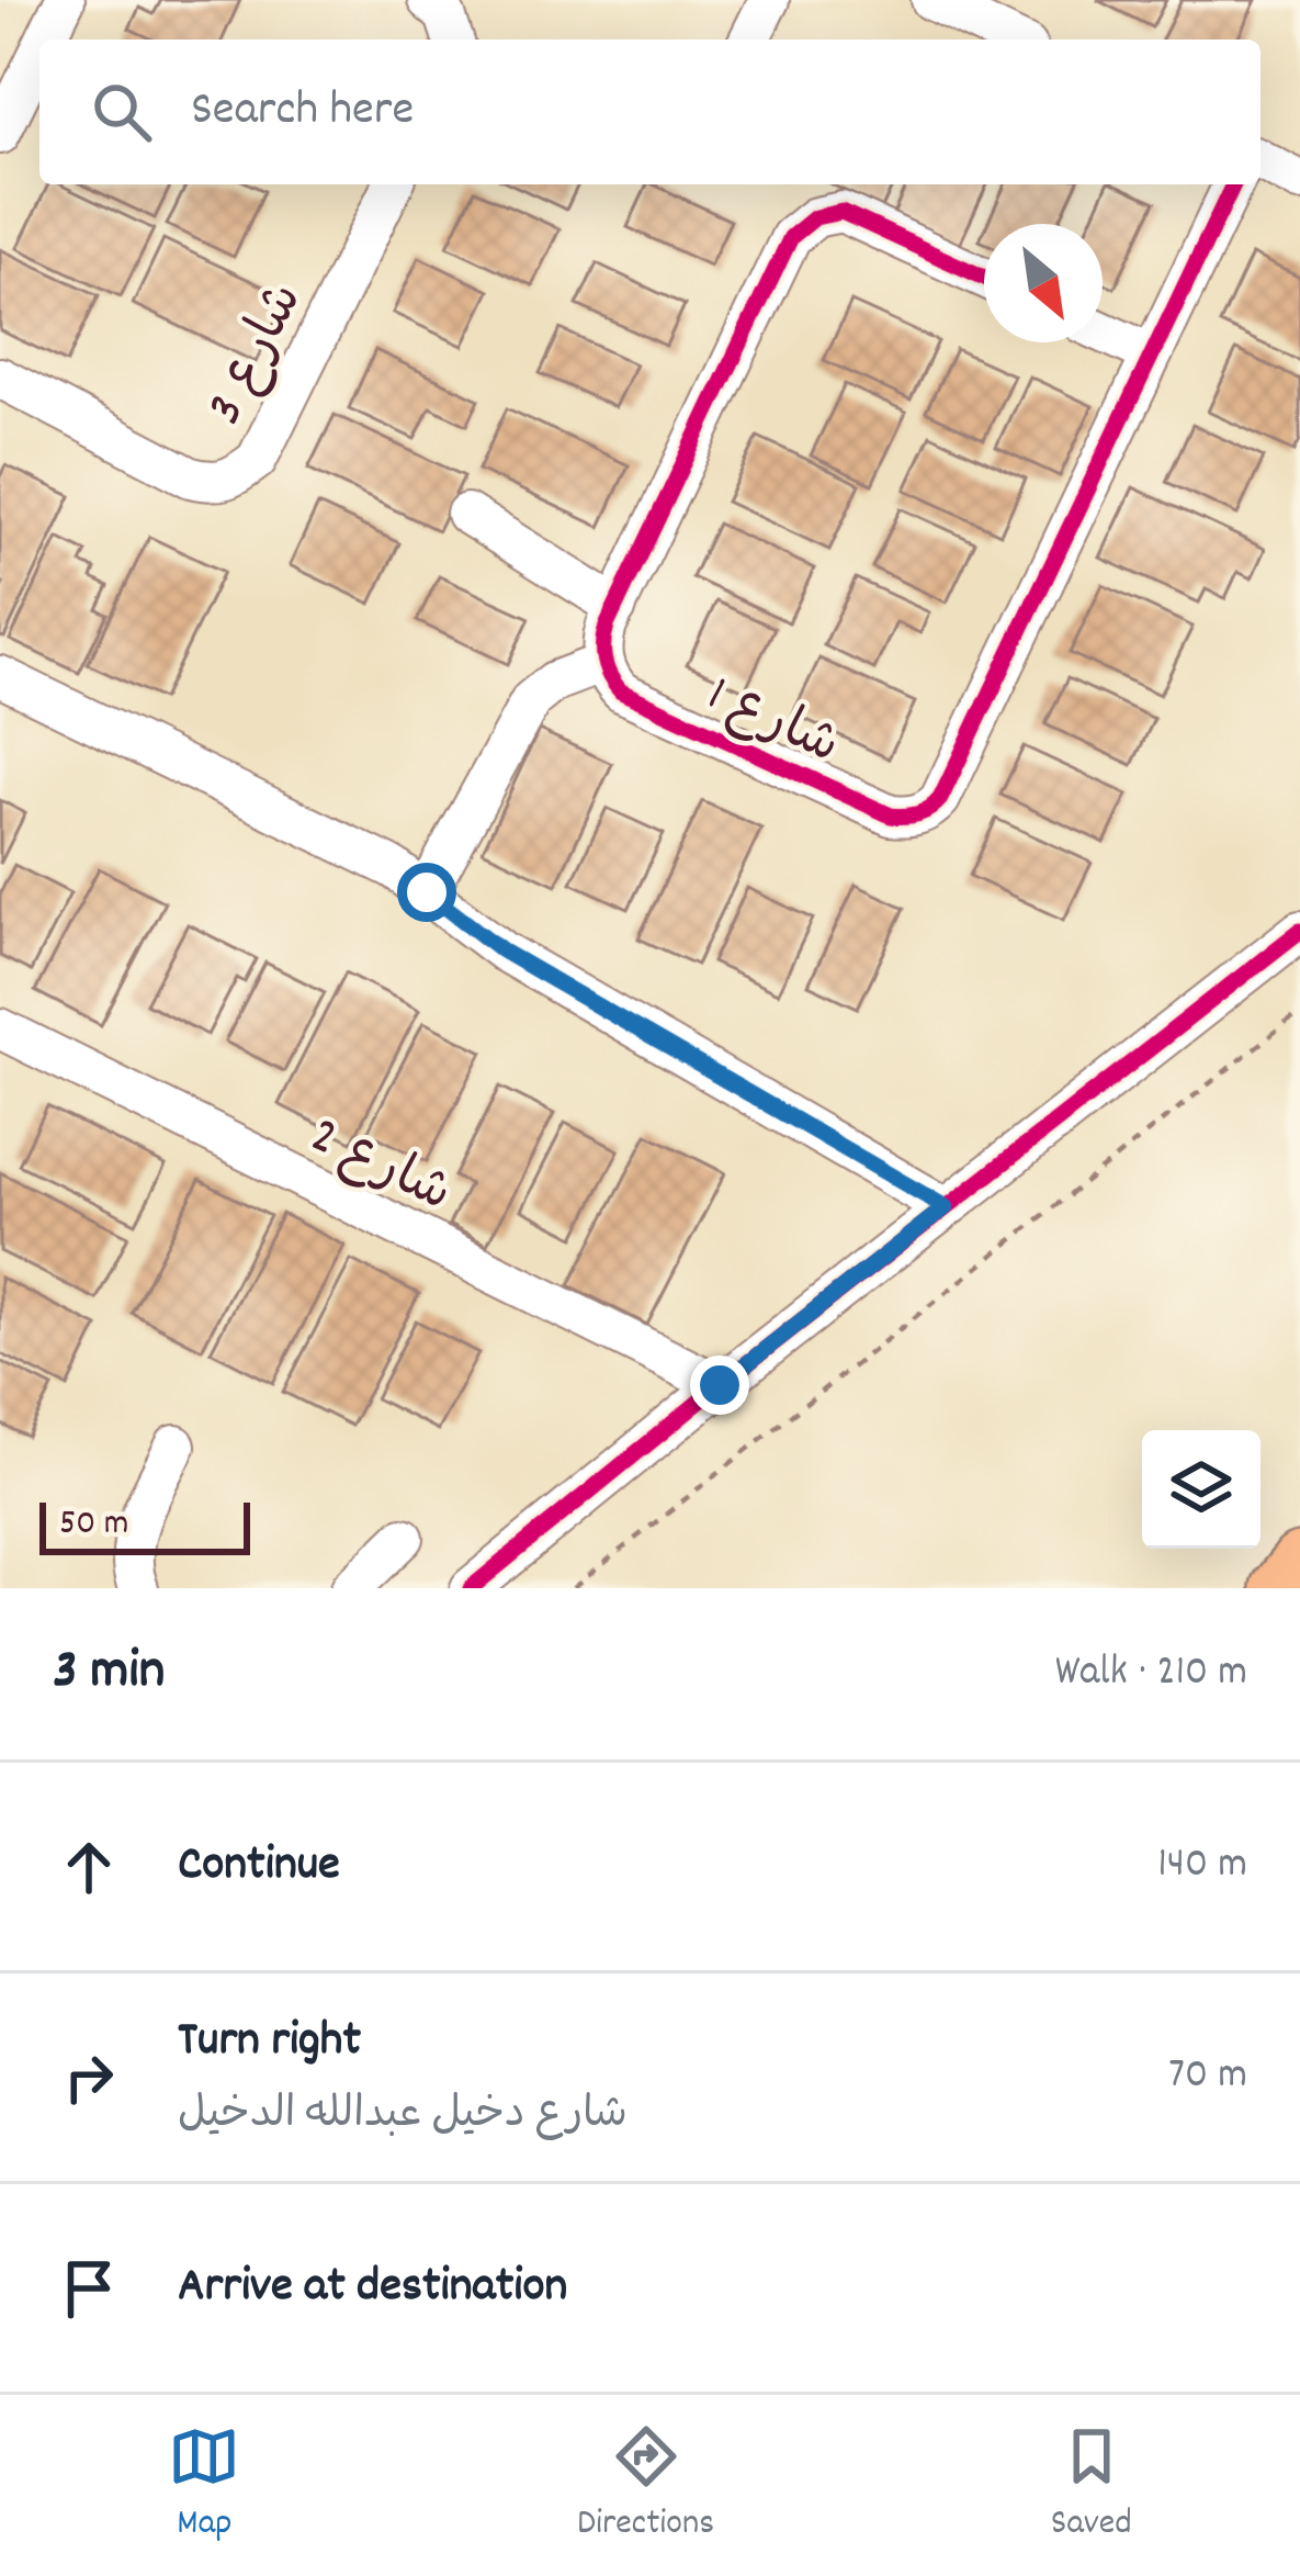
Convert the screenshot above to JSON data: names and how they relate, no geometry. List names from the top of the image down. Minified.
{"streets":{"street":["شارع 3","شارع 1","شارع 2"]},"scale_bar":"50 m","north":"bottom right","page":{"search":"Search here","scale":"50 m","heading":["3 min","Walk · 210 m"],"list":[["Continue","140 m"],["Turn right","شارع دخيل عبدالله الدخيل","70 m"],"Arrive at destination"],"nav":["Map","Directions","Saved"]}}
